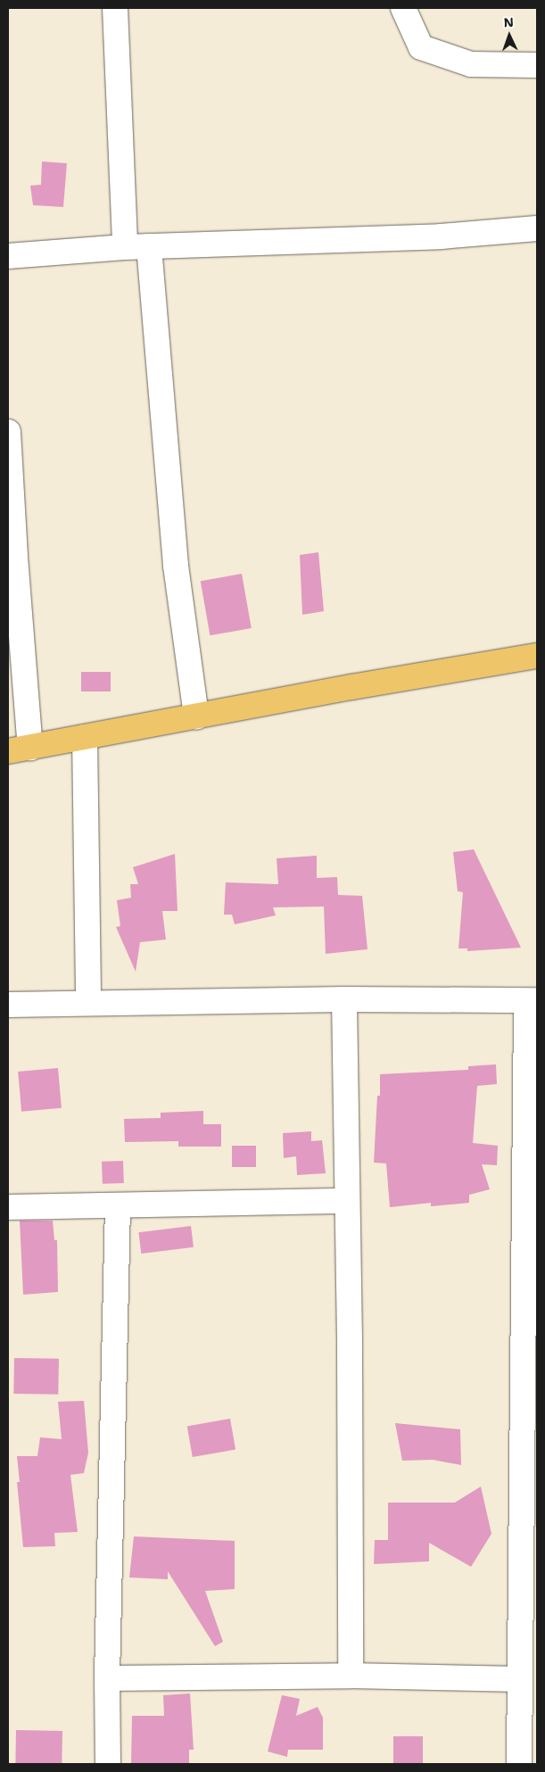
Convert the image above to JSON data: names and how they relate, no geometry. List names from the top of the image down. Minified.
{"north":"top"}
